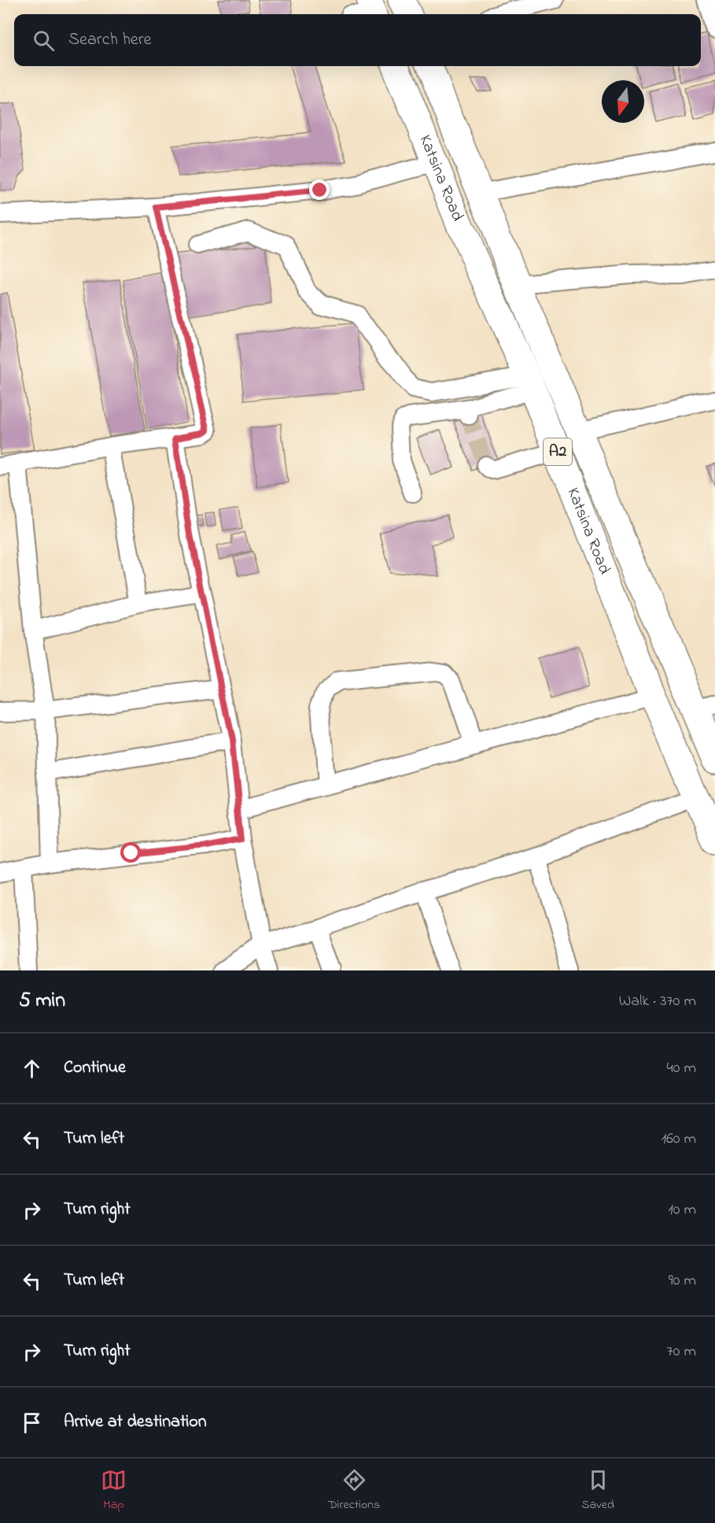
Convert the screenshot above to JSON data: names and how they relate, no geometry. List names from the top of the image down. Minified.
{"streets":{"highway":["Katsina Road","A2"]},"north":"bottom","page":{"search":"Search here","heading":["5 min","Walk · 370 m"],"list":[["Continue","40 m"],["Turn left","160 m"],["Turn right","10 m"],["Turn left","90 m"],["Turn right","70 m"],"Arrive at destination"],"nav":["Map","Directions","Saved"]}}
